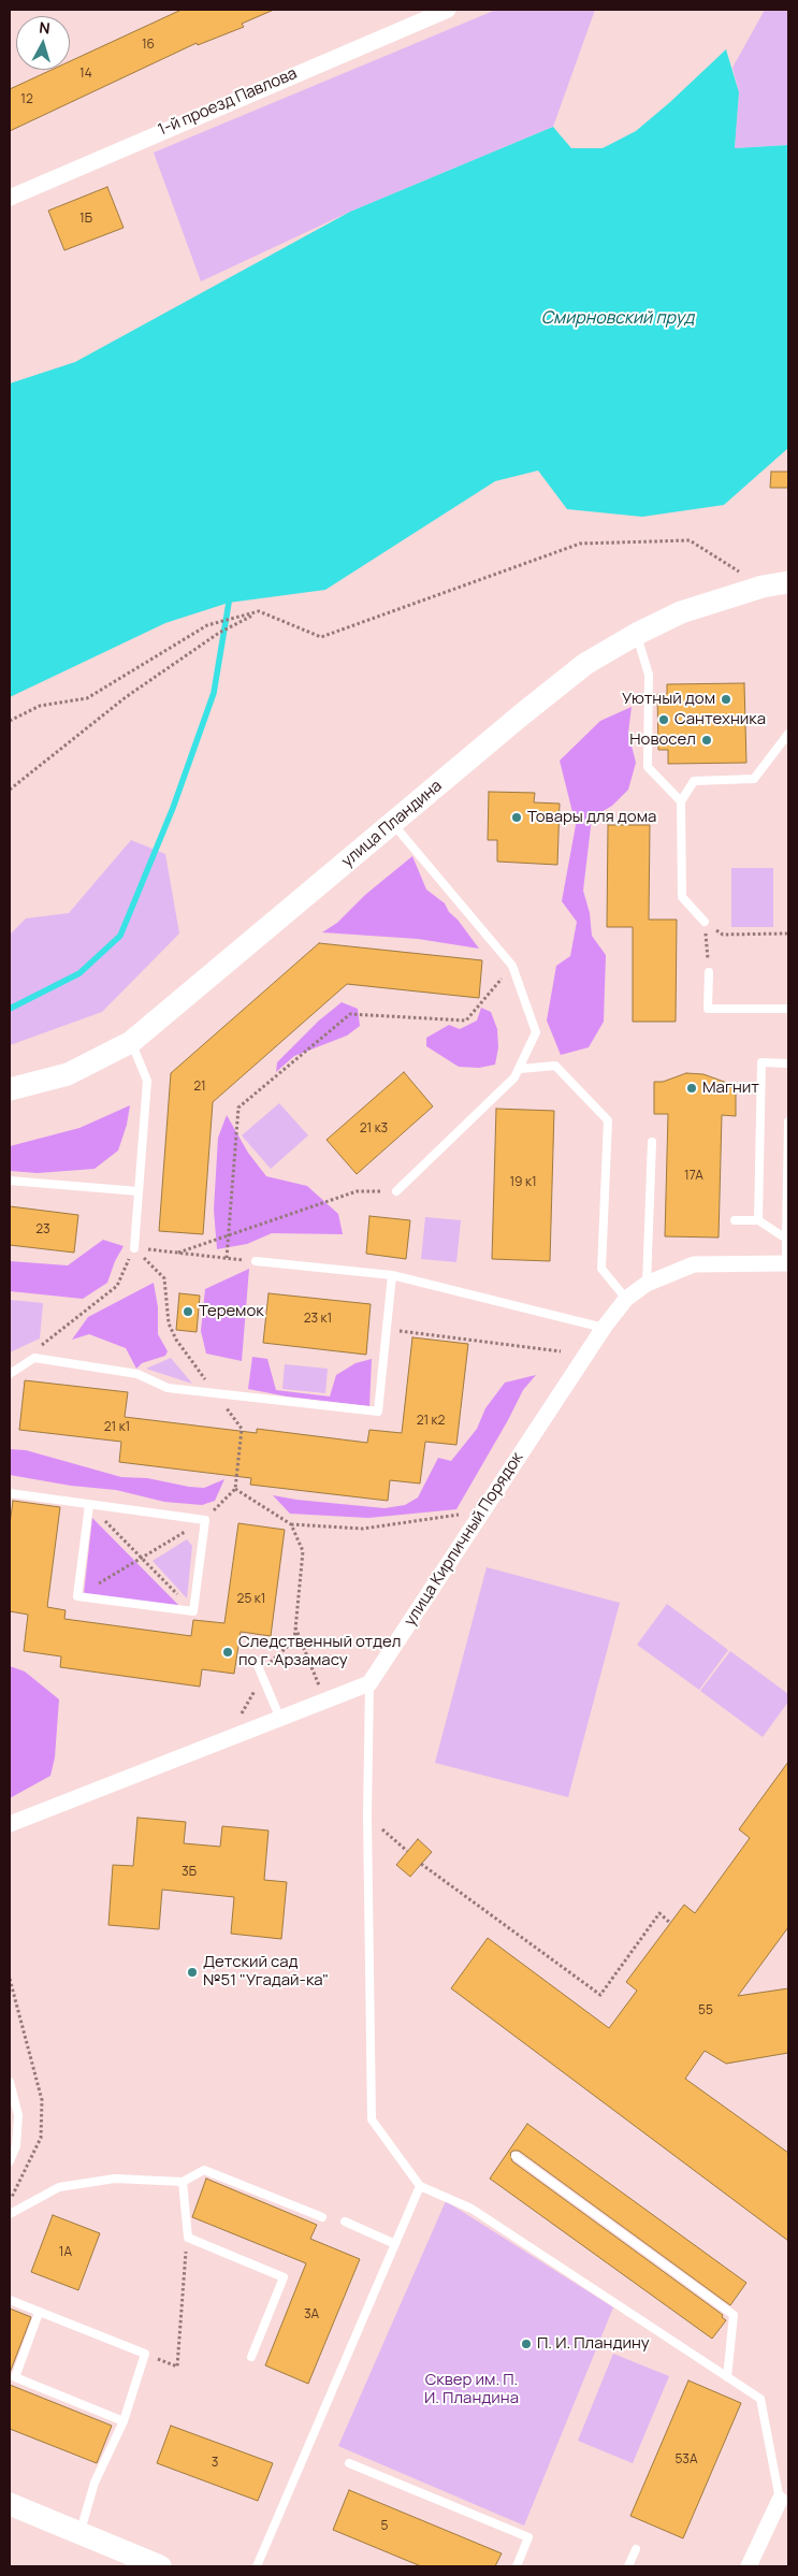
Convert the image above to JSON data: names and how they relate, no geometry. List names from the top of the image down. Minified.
{"streets":{"street":["1-й проезд Павлова","улица Пландина","улица Кирпичный Порядок"]},"water":["Смирновский пруд"],"parks":["Сквер им. П. И. Пландина"],"places":["Уютный дом","Сантехника","Новосел","Товары для дома","Магнит","Теремок","Следственный отдел по г. Арзамасу","Детский сад №51 \"Угадай-ка\"","П. И. Пландину"],"house_numbers":["16","14","12","1Б","21","21 к3","17А","19 к1","23","23 к1","21 к2","21 к1","25 к1","3Б","55","1А","3А","53А","3","5"],"north":"top"}
